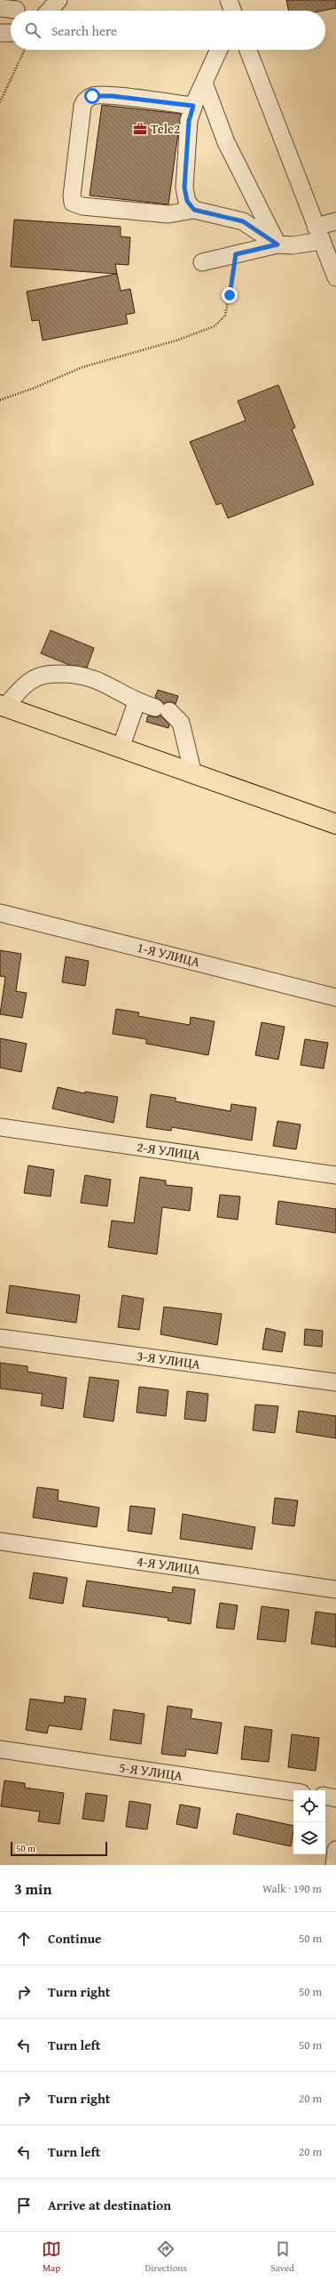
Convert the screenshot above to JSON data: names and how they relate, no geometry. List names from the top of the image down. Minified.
{"streets":{"street":["1-Я УЛИЦА","2-Я УЛИЦА","3-Я УЛИЦА","4-Я УЛИЦА","5-Я УЛИЦА"]},"places":{"office":["Tele2"]},"scale_bar":"50 m","page":{"search":"Search here","scale":"50 m","heading":["3 min","Walk · 190 m"],"list":[["Continue","50 m"],["Turn right","50 m"],["Turn left","50 m"],["Turn right","20 m"],["Turn left","20 m"],"Arrive at destination"],"nav":["Map","Directions","Saved"]}}
